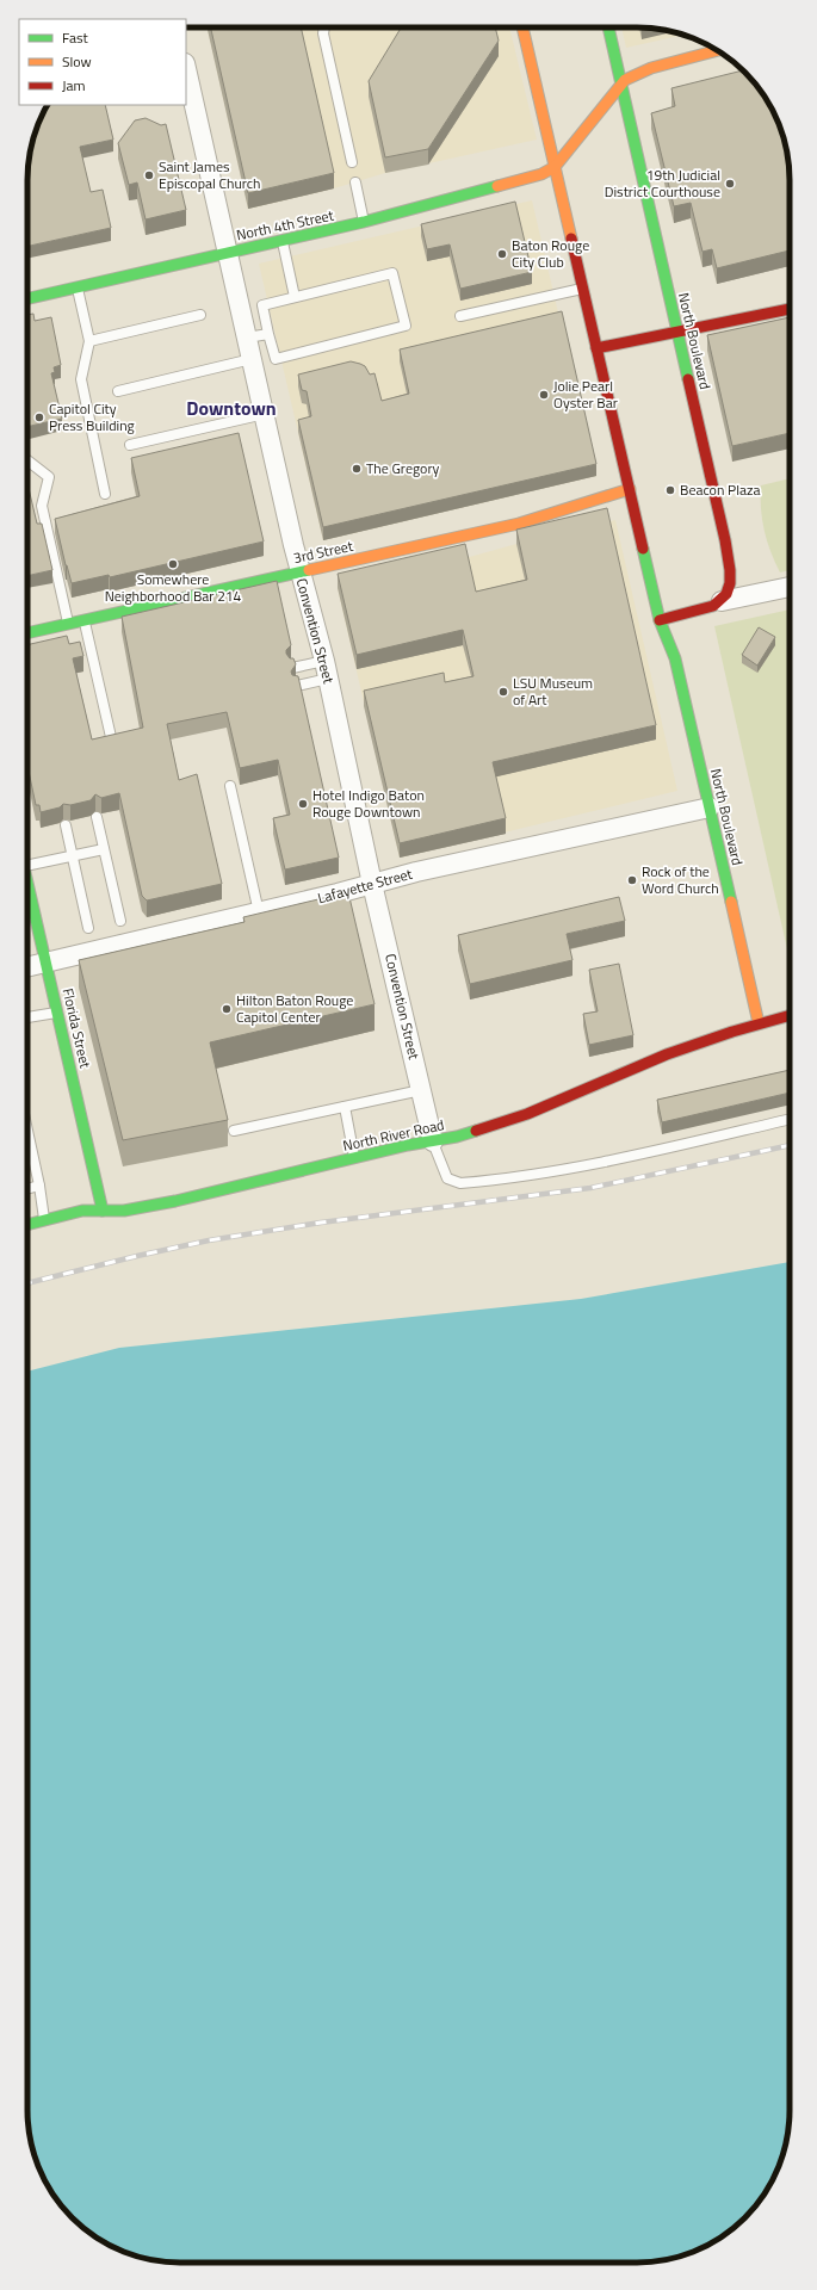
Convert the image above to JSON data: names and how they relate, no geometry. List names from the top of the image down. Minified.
{"streets":{"street":["North 4th Street","North Boulevard","3rd Street","Convention Street","Lafayette Street","Florida Street","North River Road"]},"crossings":[["North 4th Street","North Boulevard"],["North 4th Street","Convention Street"],["North Boulevard","3rd Street"],["North Boulevard","Lafayette Street"],["North Boulevard","North River Road"],["3rd Street","Convention Street"],["Convention Street","Lafayette Street"],["Convention Street","North River Road"],["Lafayette Street","Florida Street"],["Florida Street","North River Road"]],"districts":["Downtown"],"places":["Saint James Episcopal Church","19th Judicial District Courthouse","Baton Rouge City Club","Jolie Pearl Oyster Bar","Capitol City Press Building","The Gregory","Beacon Plaza","Somewhere Neighborhood Bar 214","LSU Museum of Art","Hotel Indigo Baton Rouge Downtown","Rock of the Word Church","Hilton Baton Rouge Capitol Center"],"legend":["Fast","Slow","Jam"]}
